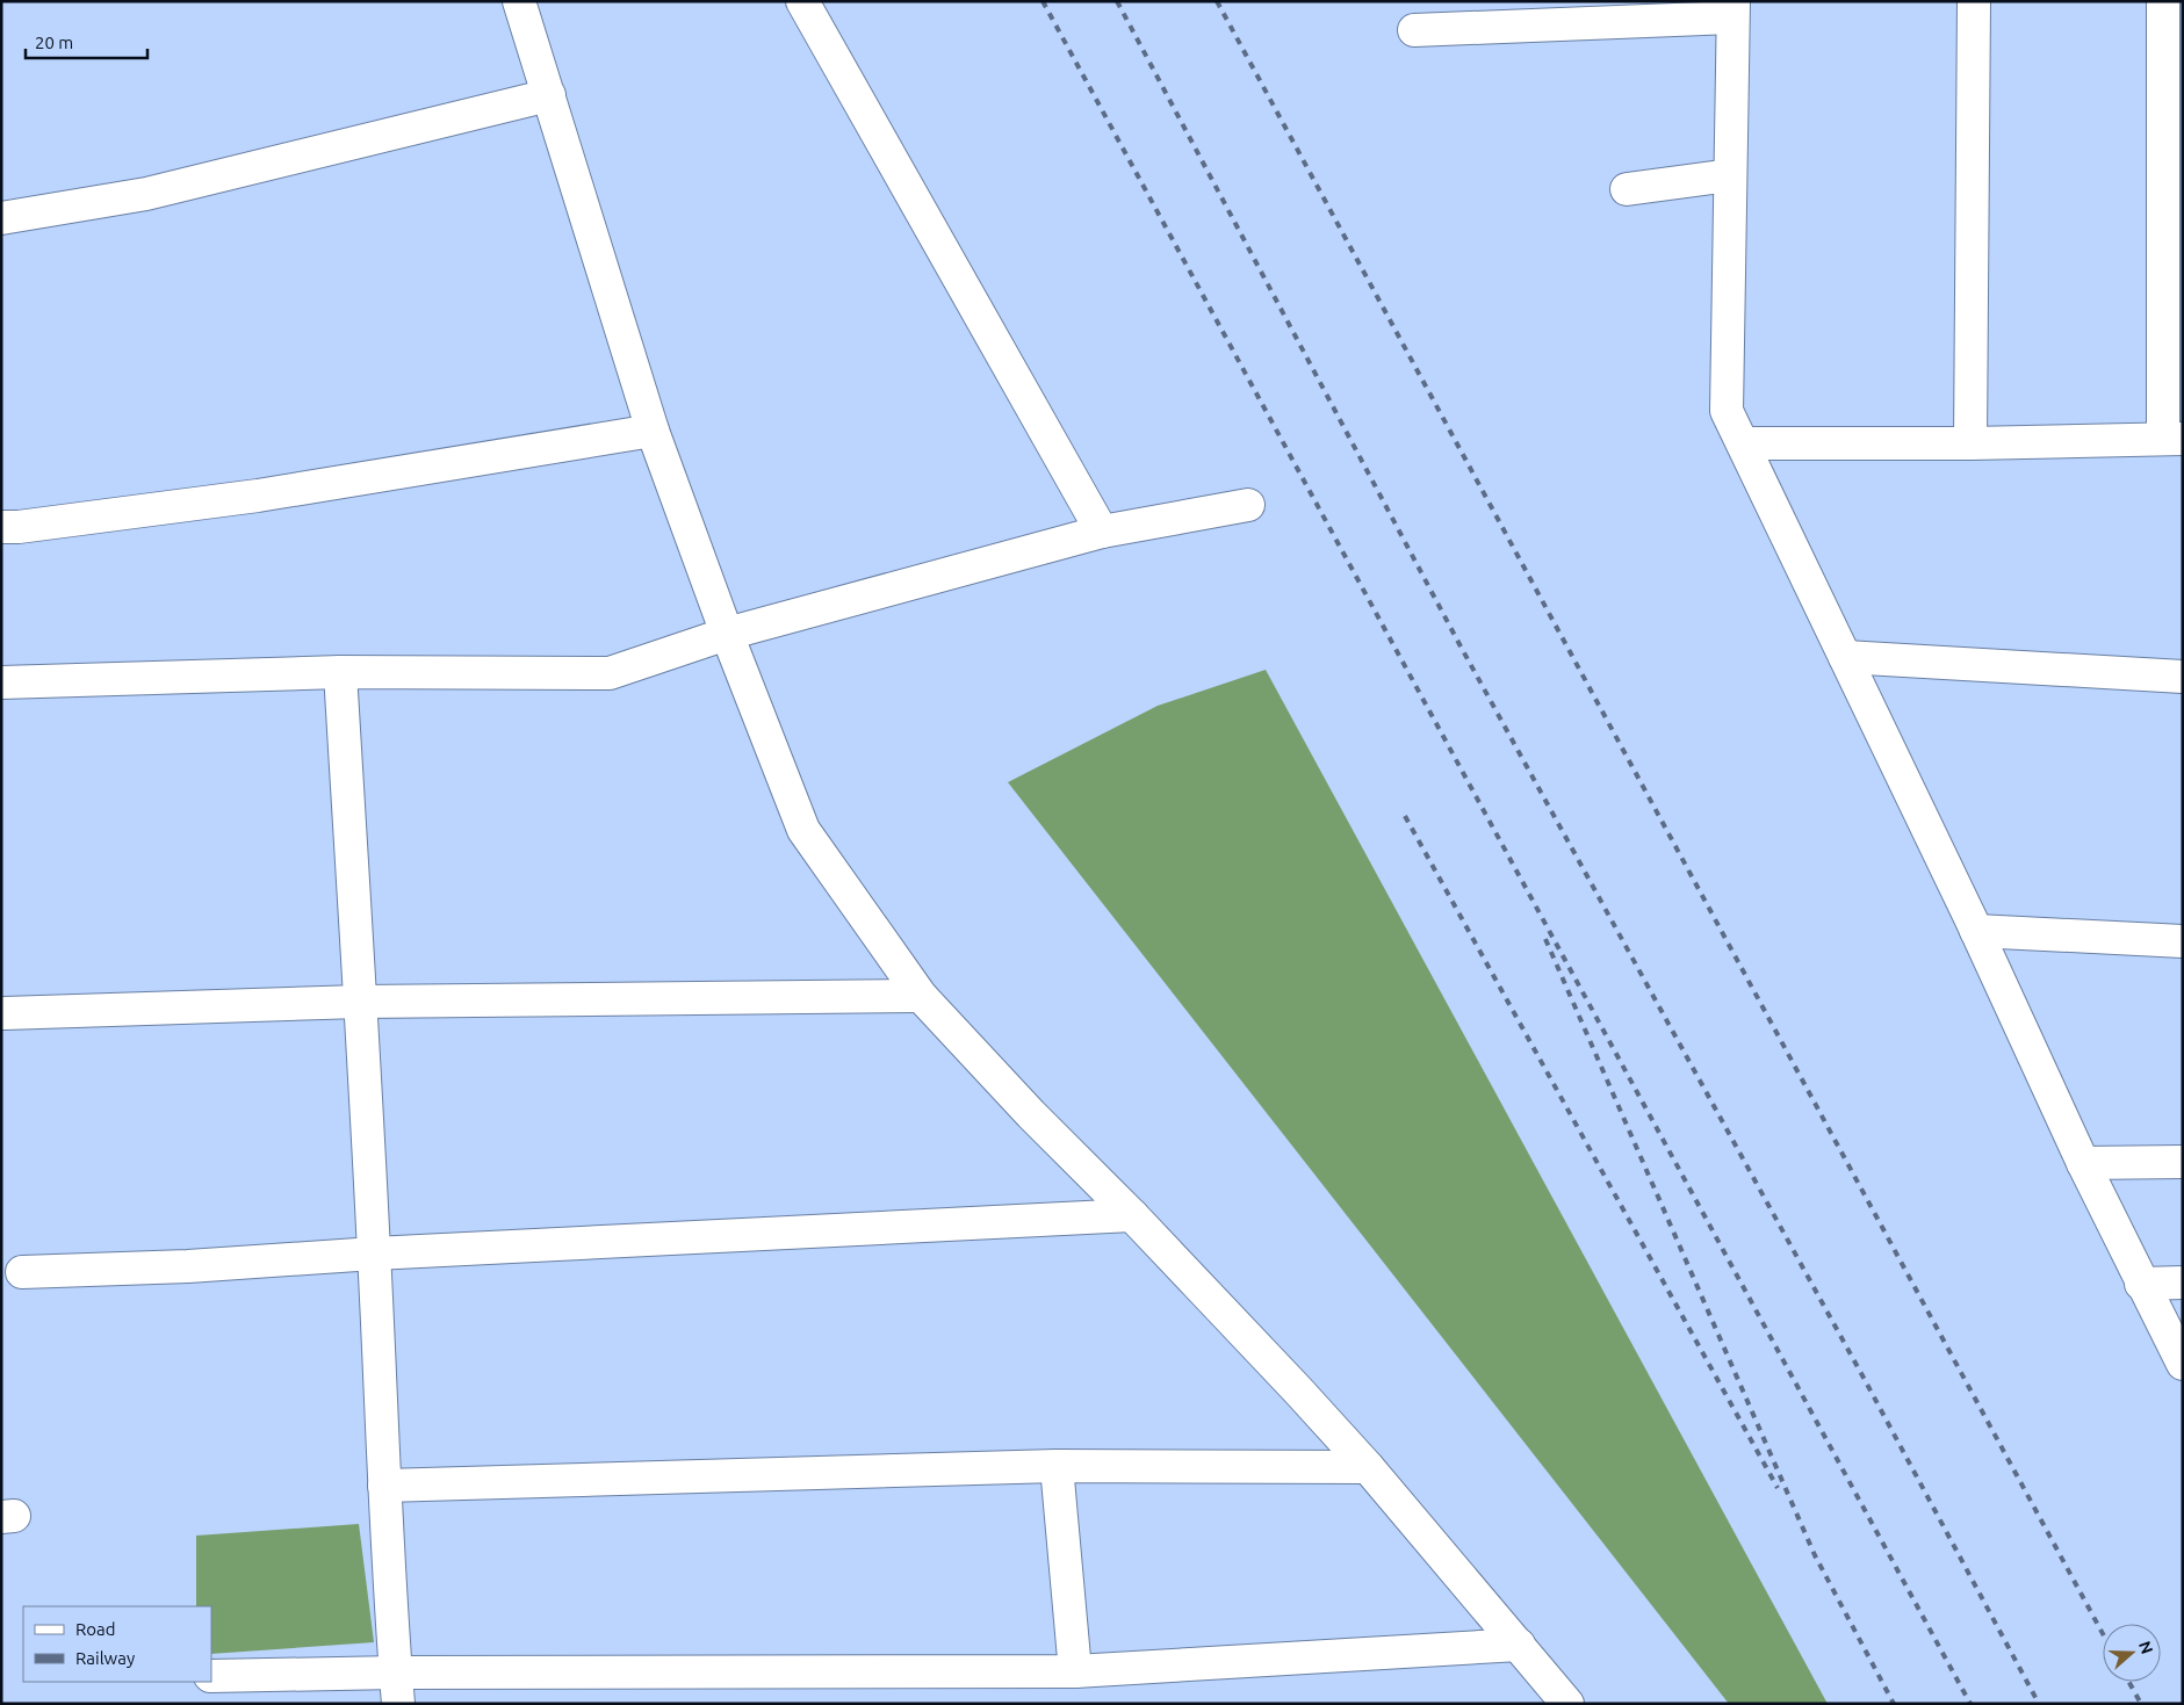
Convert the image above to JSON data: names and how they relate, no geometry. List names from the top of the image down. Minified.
{"legend":["Road","Railway"],"scale_bar":"20 m","north":"right"}
